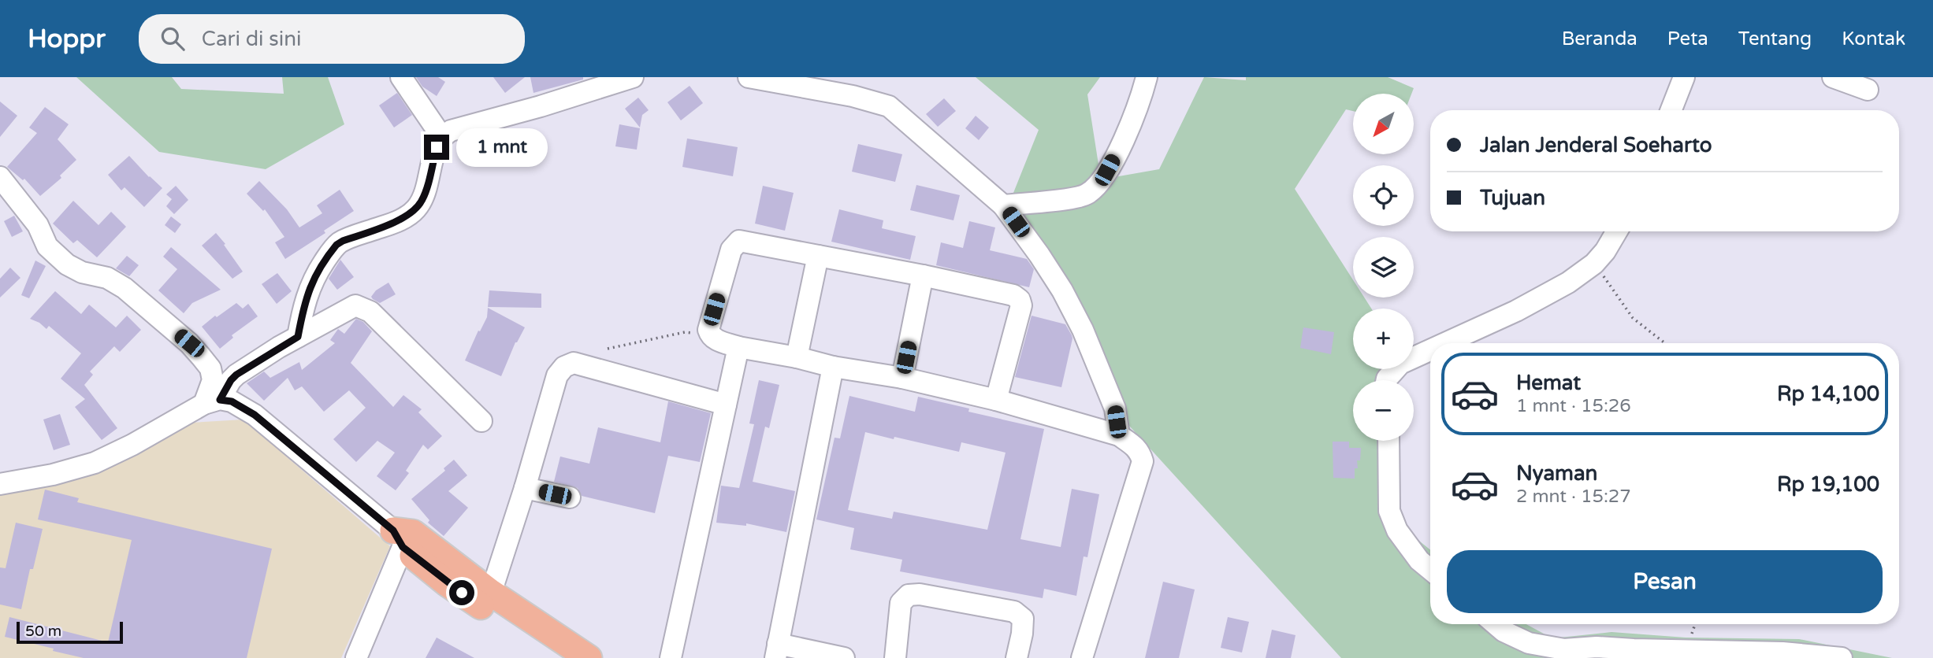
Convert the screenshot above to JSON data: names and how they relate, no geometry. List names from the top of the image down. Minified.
{"scale_bar":"50 m","north":"bottom left","page":{"header":"Hoppr","search":"Cari di sini","nav":["Beranda","Peta","Tentang","Kontak"],"map_buttons":["+","−"],"banner":["Jalan Jenderal Soeharto","Tujuan"],"bubble":"1 mnt","list":[{"name":"Hemat","note":"1 mnt · 15:26","value":"Rp 14,100"},{"name":"Nyaman","note":"2 mnt · 15:27","value":"Rp 19,100"}],"buttons":"Pesan","scale":"50 m"}}
